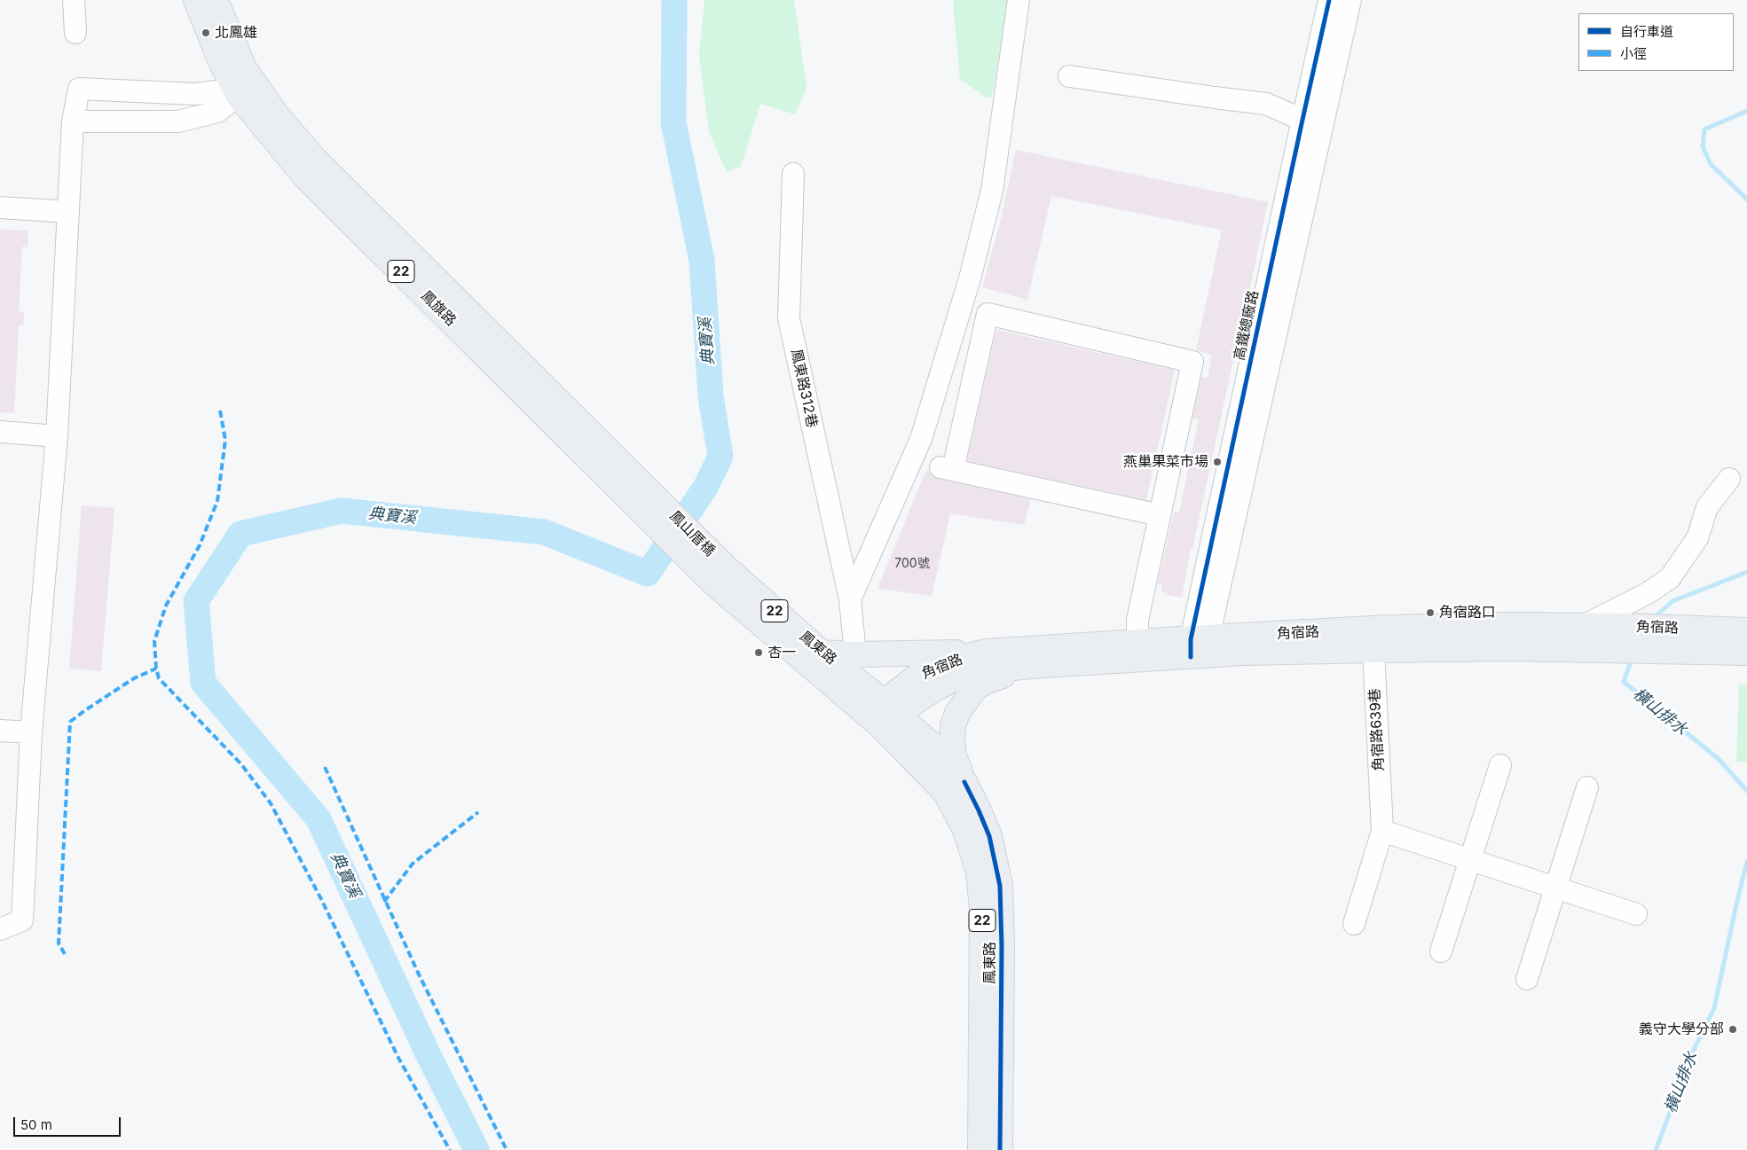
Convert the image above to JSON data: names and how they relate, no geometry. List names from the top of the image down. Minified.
{"streets":{"main road":["22","鳳旗路","鳳山厝橋","角宿路","鳳東路"],"street":["高鐵總廠路","鳳東路312巷","角宿路639巷"]},"crossings":[["鳳旗路","鳳山厝橋"],["高鐵總廠路","角宿路"],["鳳山厝橋","鳳東路"],["角宿路","鳳東路"],["角宿路","角宿路639巷"]],"water":["典寶溪","橫山排水"],"places":["北鳳雄","燕巢果菜市場","角宿路口","杏一","義守大學分部"],"house_numbers":["700號"],"legend":["自行車道","小徑"],"scale_bar":"50 m"}
